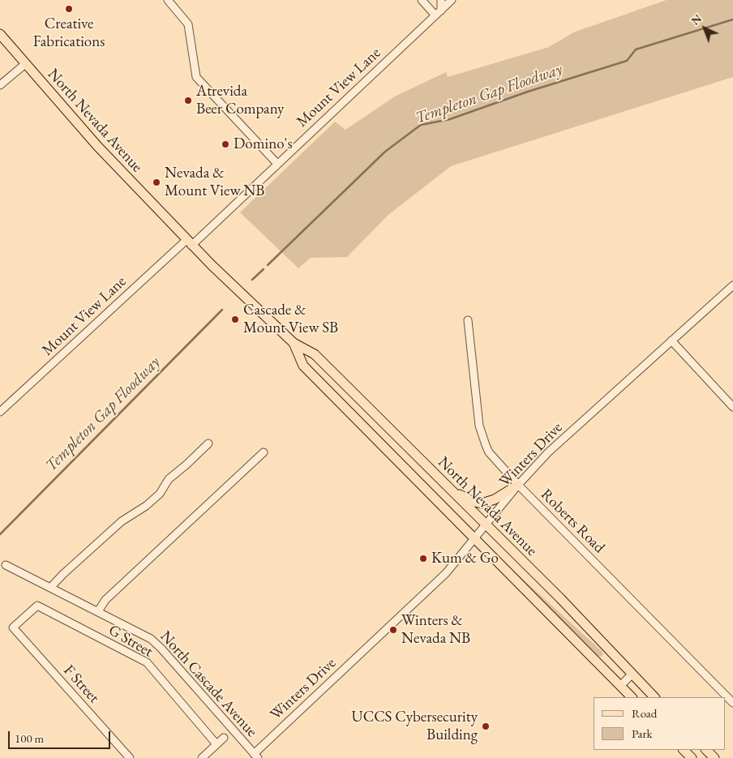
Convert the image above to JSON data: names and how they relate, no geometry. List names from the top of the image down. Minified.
{"streets":{"main road":["North Nevada Avenue"],"street":["Mount View Lane","Winters Drive","Roberts Road","G Street","F Street","North Cascade Avenue"]},"crossings":[["Mount View Lane","North Nevada Avenue"],["North Nevada Avenue","Winters Drive"],["Winters Drive","Roberts Road"],["Winters Drive","North Cascade Avenue"],["G Street","F Street"]],"water":["Templeton Gap Floodway"],"places":["Creative Fabrications","Atrevida Beer Company","Domino's","Nevada & Mount View NB","Cascade & Mount View SB","Kum & Go","Winters & Nevada NB","UCCS Cybersecurity Building"],"legend":["Road","Park"],"scale_bar":"100 m","north":"top left"}
